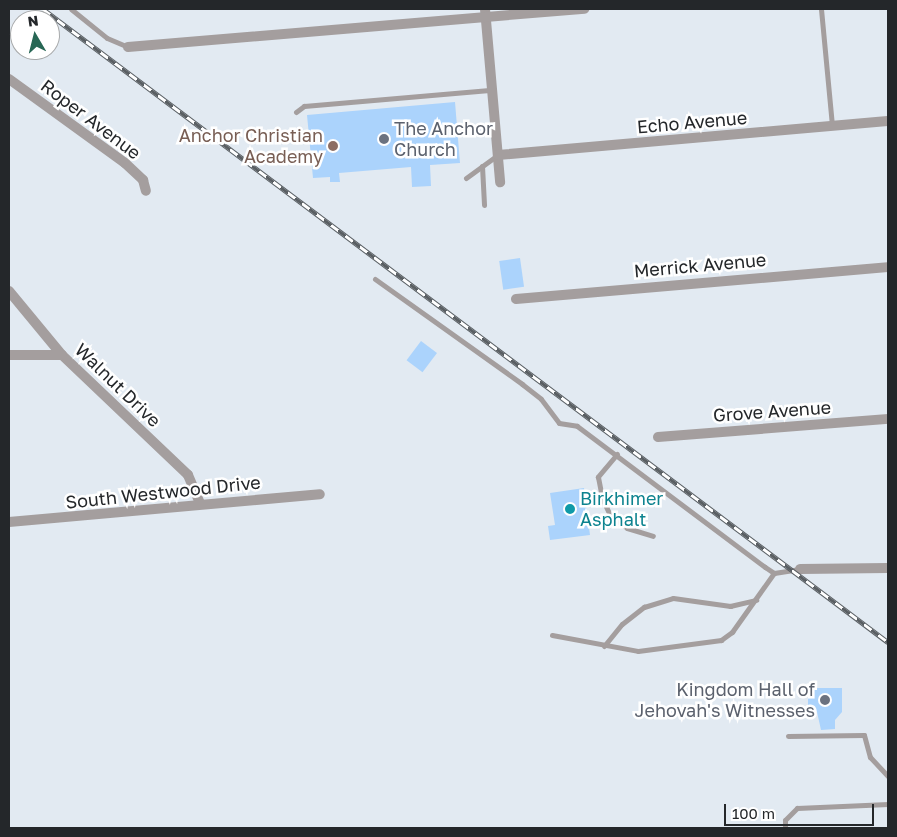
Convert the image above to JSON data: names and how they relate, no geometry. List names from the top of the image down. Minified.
{"streets":{"street":["Roper Avenue","Echo Avenue","Merrick Avenue","Walnut Drive","Grove Avenue","South Westwood Drive"]},"crossings":[["Walnut Drive","South Westwood Drive"]],"places":["The Anchor Church","Anchor Christian Academy","Birkhimer Asphalt","Kingdom Hall of Jehovah's Witnesses"],"scale_bar":"100 m","north":"top"}
